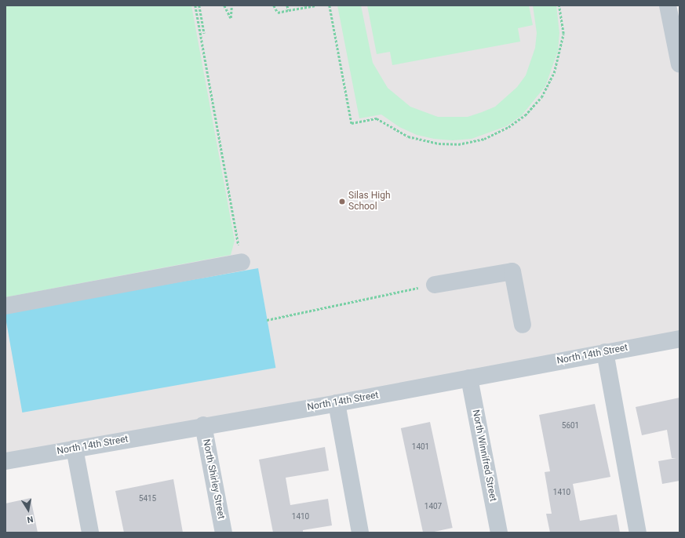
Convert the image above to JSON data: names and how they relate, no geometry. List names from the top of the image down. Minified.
{"streets":{"street":["North 14th Street","North Winnifred Street","North Shirley Street"]},"crossings":[["North 14th Street","North Winnifred Street"],["North 14th Street","North Shirley Street"]],"places":["Silas High School"],"house_numbers":["5601","1401","1410","5415","1407","1410"],"north":"bottom"}
